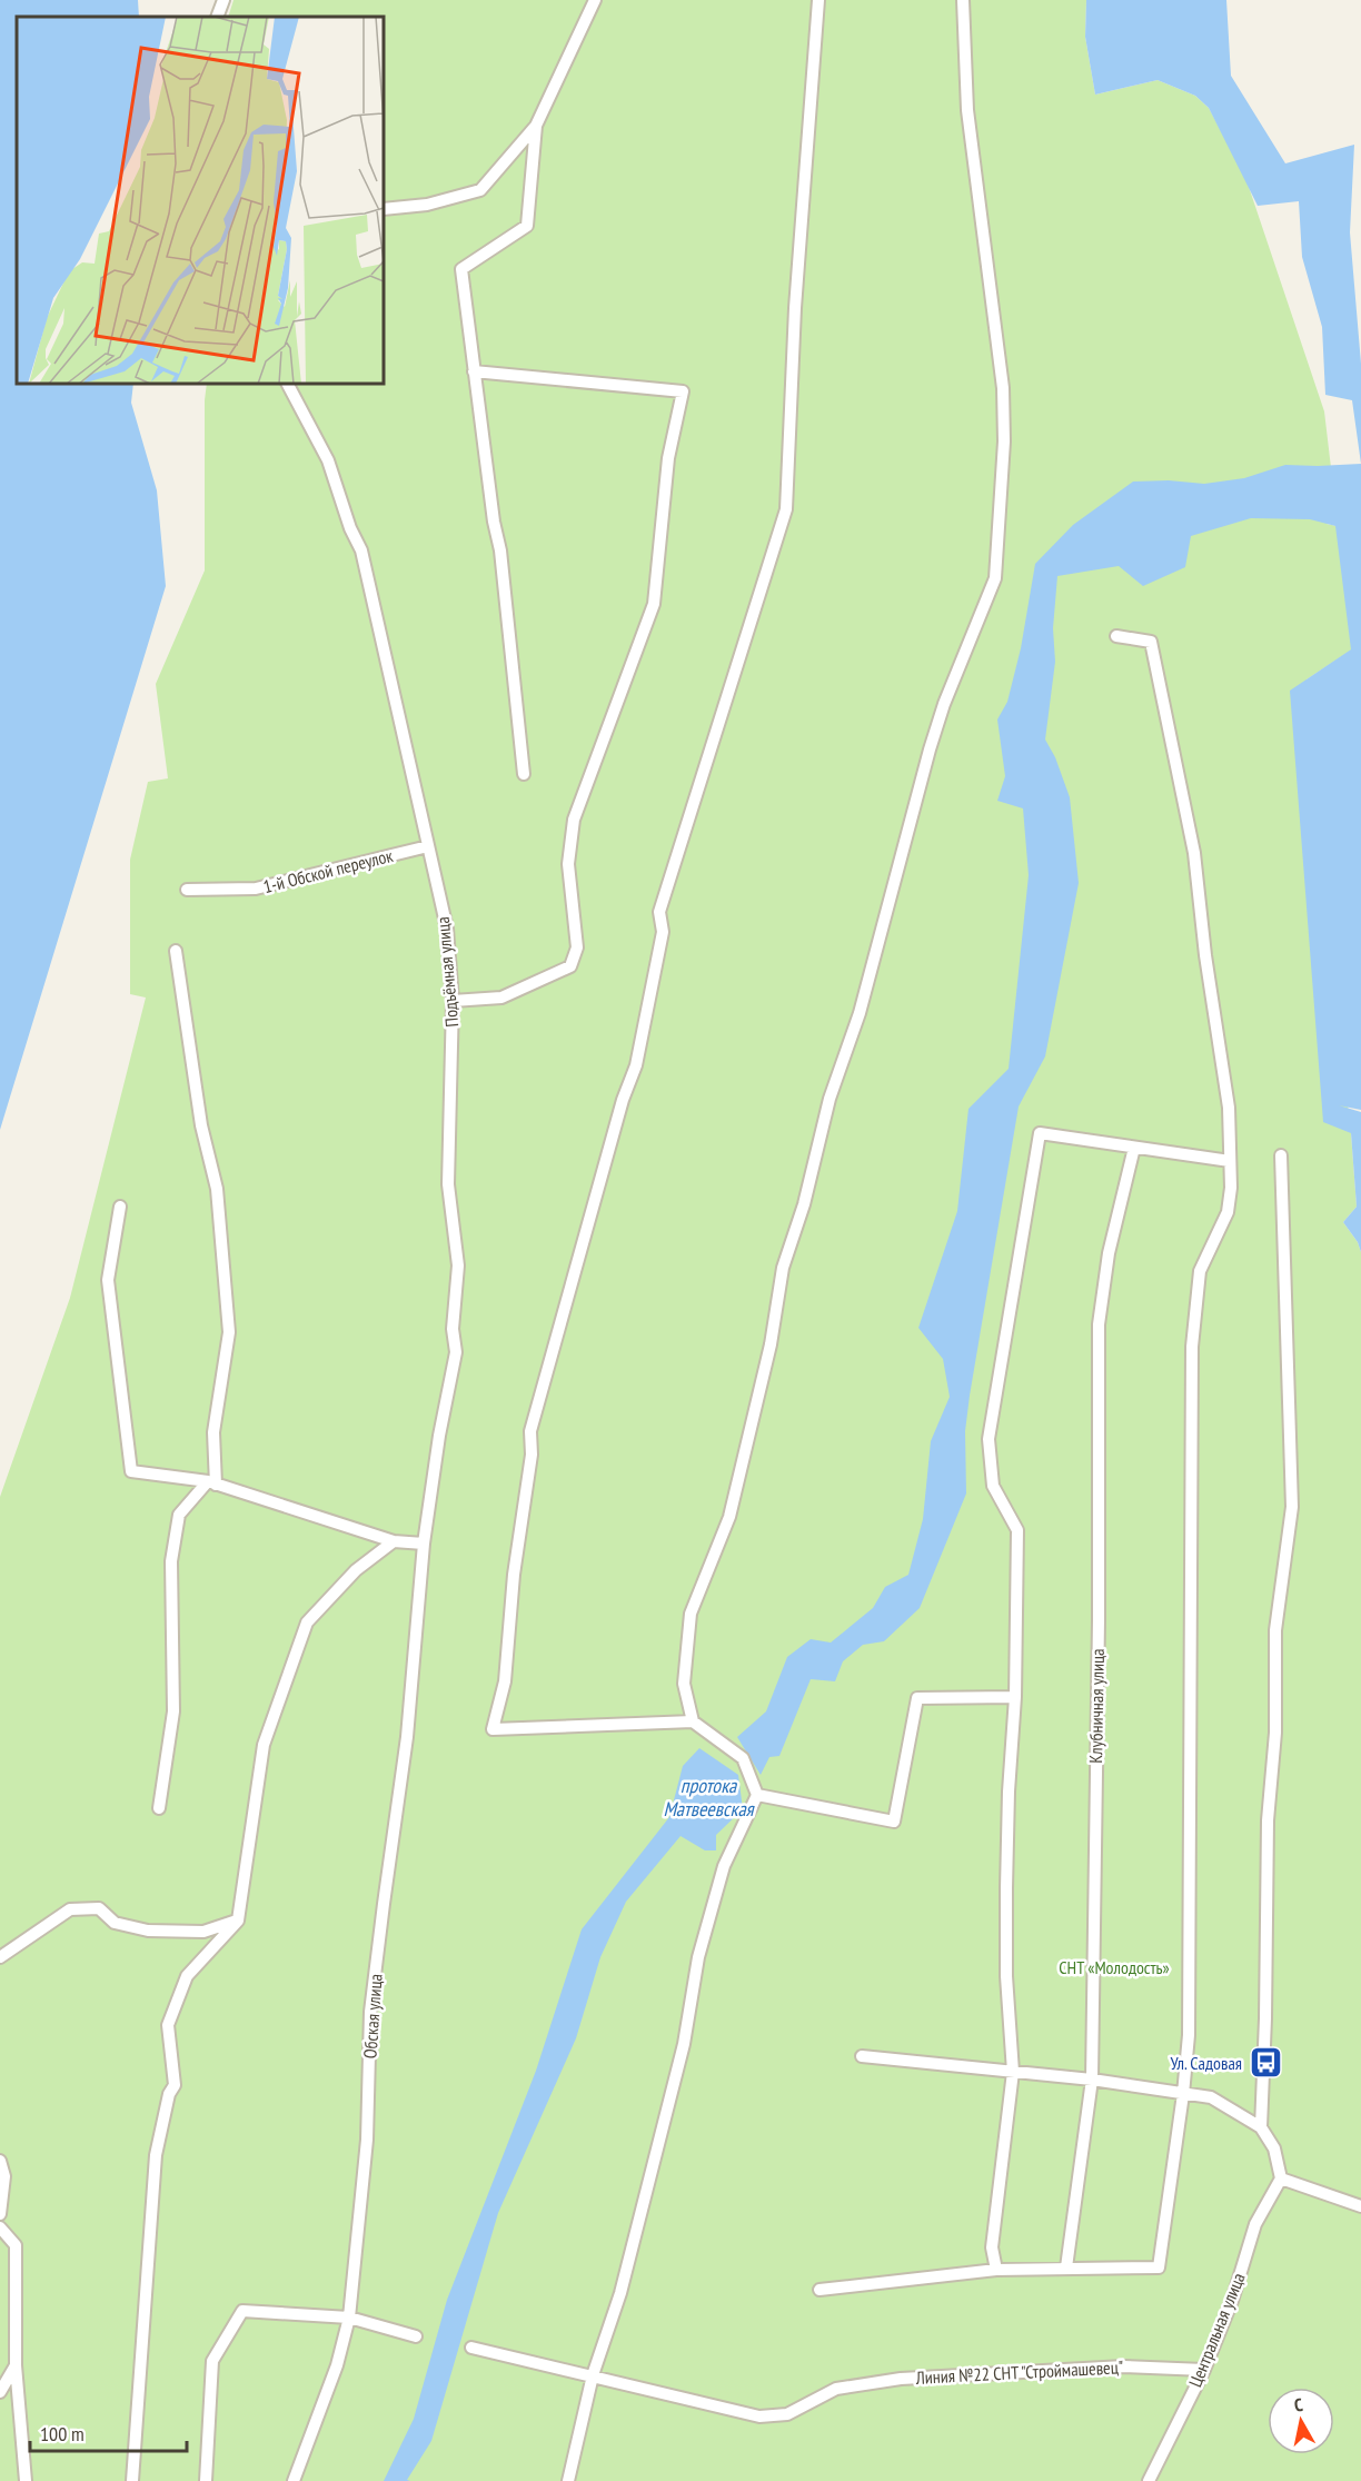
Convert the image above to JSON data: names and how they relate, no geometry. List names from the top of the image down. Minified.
{"streets":{"street":["1-й Обской переулок","Подъёмная улица","Клубничная улица","Обская улица","Центральная улица","Линия №22 СНТ \"Строймашевец\""]},"crossings":[["1-й Обской переулок","Подъёмная улица"],["Подъёмная улица","Обская улица"],["Центральная улица","Линия №22 СНТ \"Строймашевец\""]],"water":["протока Матвеевская"],"parks":["СНТ «Молодость»"],"places":{"bus stop":["Ул. Садовая"]},"scale_bar":"100 m","north":"top"}
